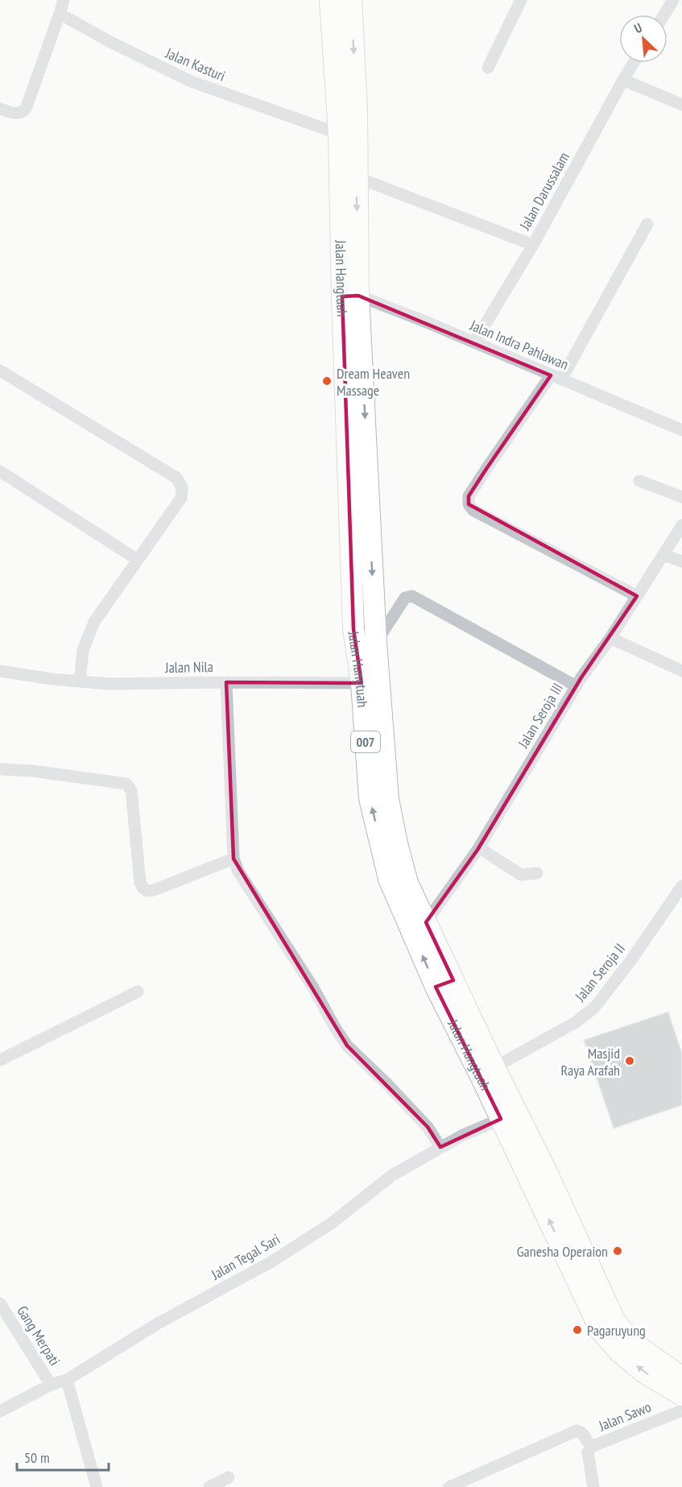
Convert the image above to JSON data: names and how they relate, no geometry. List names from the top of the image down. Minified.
{"streets":{"highway":["Jalan Hangtuah","007"],"street":["Jalan Kasturi","Jalan Darussalam","Jalan Indra Pahlawan","Jalan Nila","Jalan Seroja III","Jalan Seroja II","Jalan Tegal Sari","Gang Merpati","Jalan Sawo"]},"crossings":[["Jalan Kasturi","Jalan Hangtuah"],["Jalan Darussalam","Jalan Indra Pahlawan"],["Jalan Hangtuah","Jalan Indra Pahlawan"],["Jalan Hangtuah","Jalan Nila"],["Jalan Hangtuah","Jalan Seroja III"],["Jalan Hangtuah","Jalan Seroja II"],["Jalan Hangtuah","Jalan Tegal Sari"],["Jalan Tegal Sari","Gang Merpati"]],"places":["Dream Heaven Massage","Masjid Raya Arafah","Ganesha Operaion","Pagaruyung"],"scale_bar":"50 m","north":"top left"}
